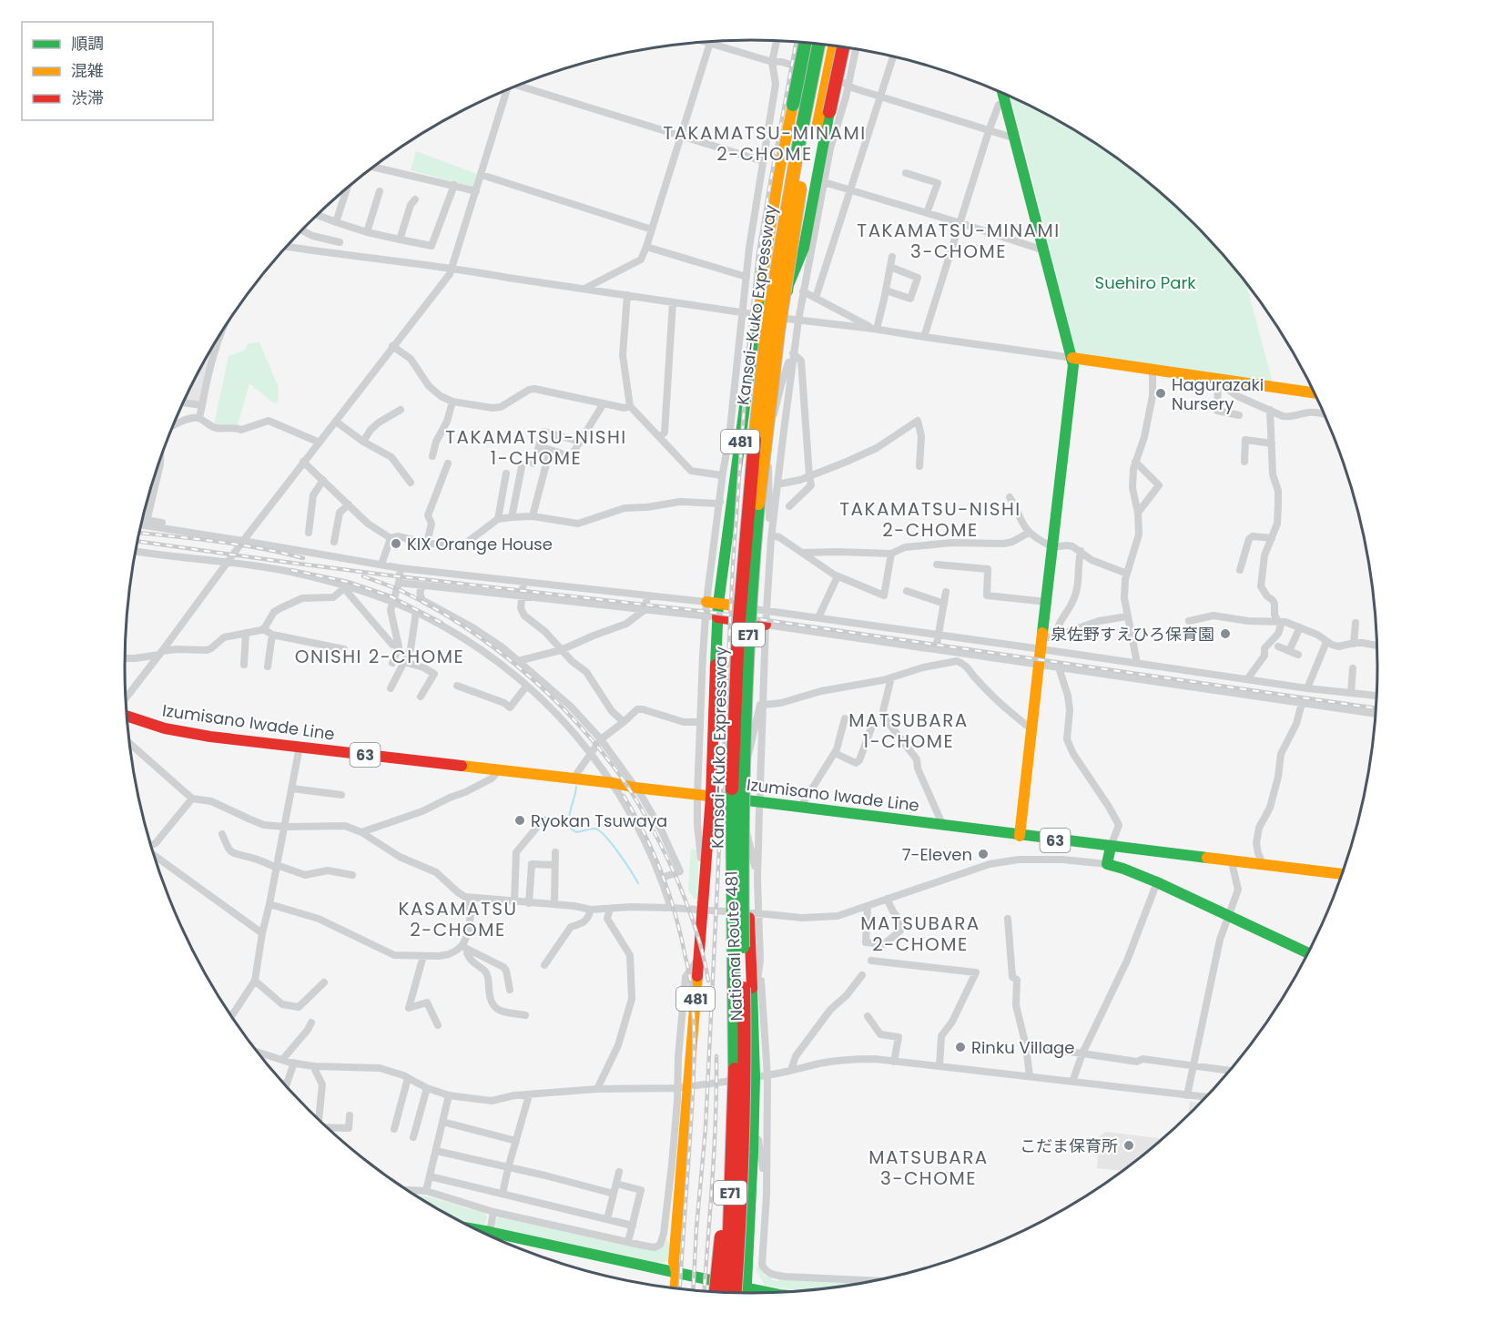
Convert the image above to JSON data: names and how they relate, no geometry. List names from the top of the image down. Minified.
{"streets":{"main road":["Kansai-Kuko Expressway","481","E71","Izumisano Iwade Line","63","National Route 481"]},"crossings":[["481","National Route 481"],["Izumisano Iwade Line","National Route 481"]],"districts":["TAKAMATSU-MINAMI 2-CHOME","TAKAMATSU-MINAMI 3-CHOME","TAKAMATSU-NISHI 1-CHOME","TAKAMATSU-NISHI 2-CHOME","ONISHI 2-CHOME","MATSUBARA 1-CHOME","KASAMATSU 2-CHOME","MATSUBARA 2-CHOME","MATSUBARA 3-CHOME"],"parks":["Suehiro Park"],"places":["Hagurazaki Nursery","KIX Orange House","泉佐野すえひろ保育園","Ryokan Tsuwaya","7-Eleven","Rinku Village","こだま保育所"],"legend":["順調","混雑","渋滞"]}
